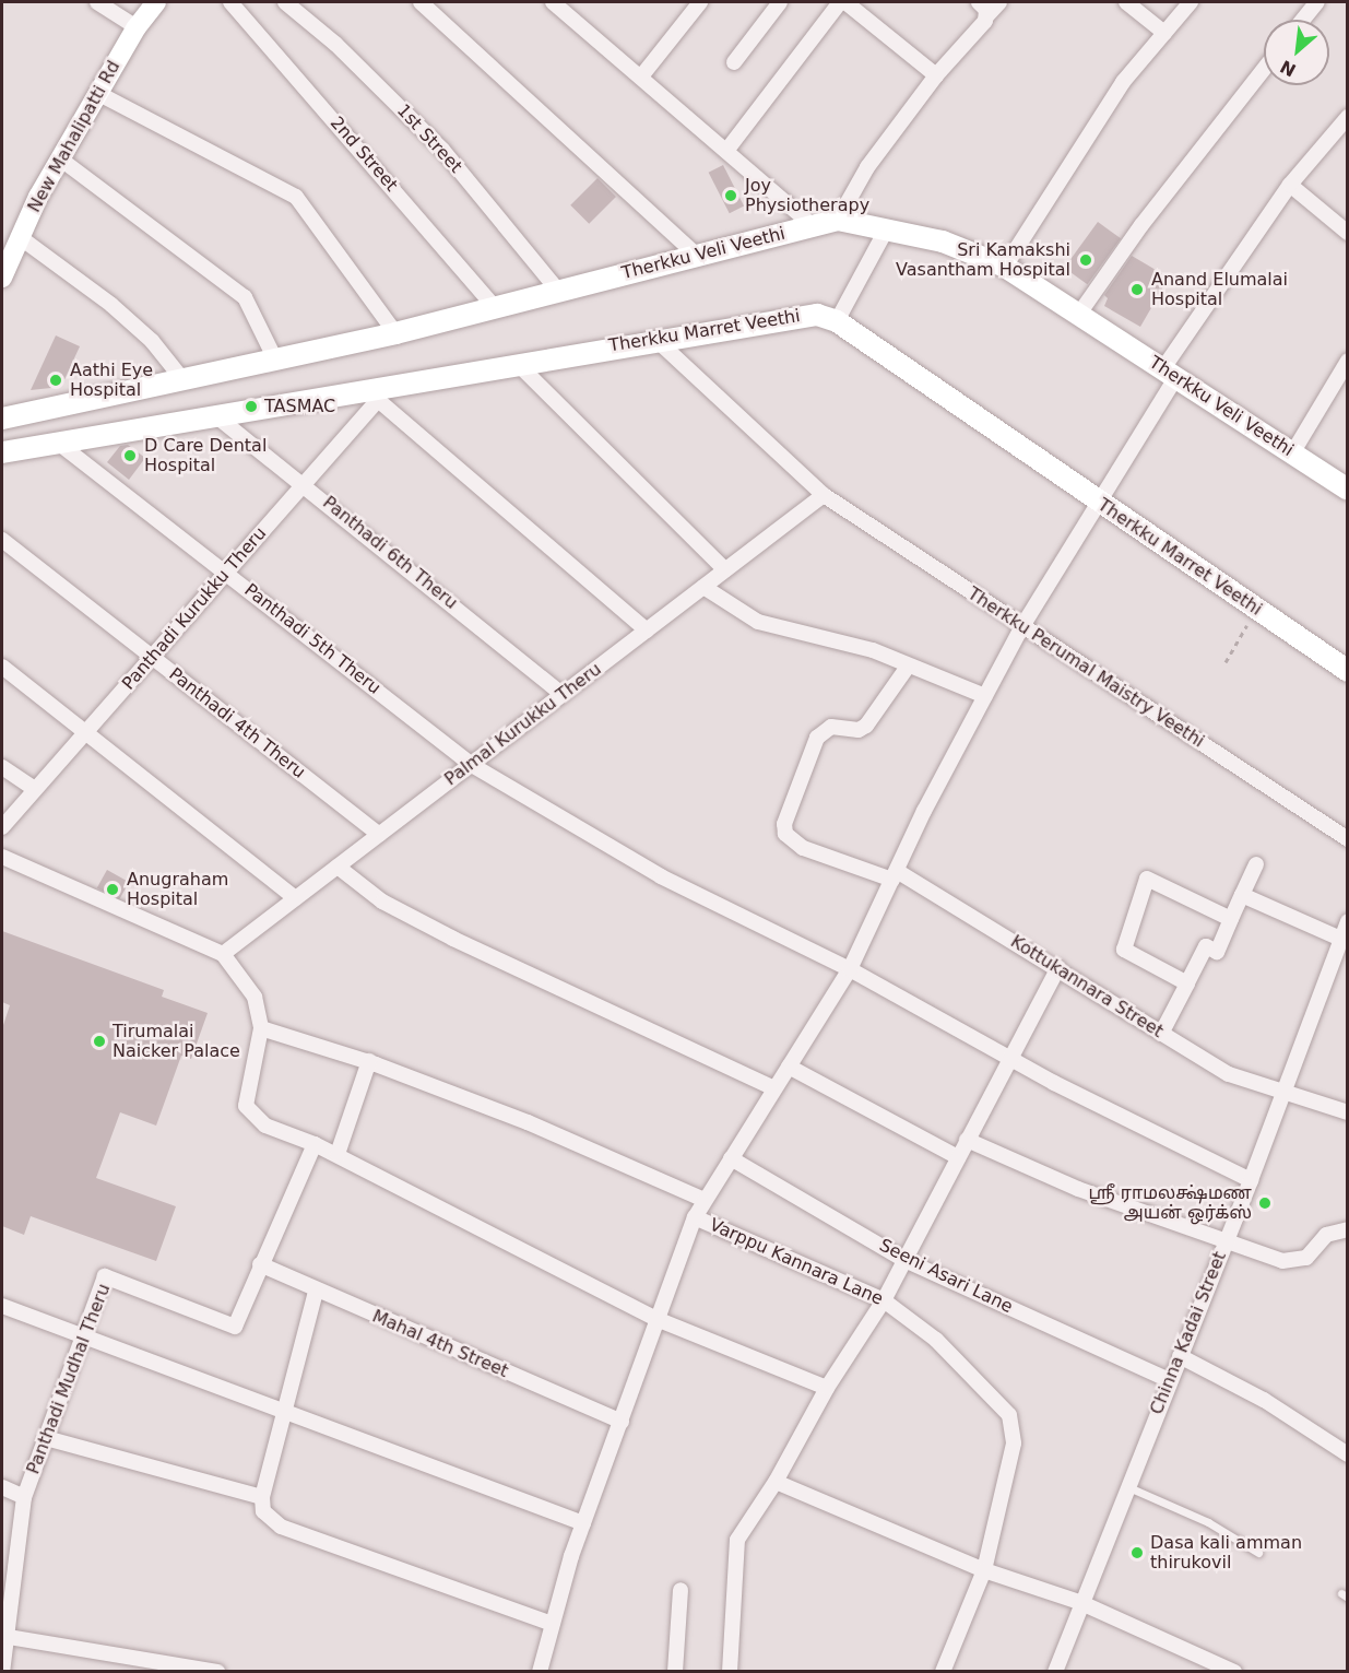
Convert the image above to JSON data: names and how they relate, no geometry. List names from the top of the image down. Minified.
{"streets":{"main road":["Therkku Veli Veethi","Therkku Marret Veethi"],"street":["New Mahalipatti Rd","1st Street","2nd Street","Panthadi 6th Theru","Panthadi Kurukku Theru","Panthadi 5th Theru","Therkku Perumal Maistry Veethi","Panthadi 4th Theru","Palmal Kurukku Theru","Kottukannara Street","Varppu Kannara Lane","Seeni Asari Lane","Chinna Kadai Street","Mahal 4th Street","Panthadi Mudhal Theru"]},"crossings":[["1st Street","Therkku Veli Veethi"],["2nd Street","Therkku Veli Veethi"],["Therkku Marret Veethi","Panthadi 6th Theru"],["Therkku Marret Veethi","Panthadi Kurukku Theru"],["Therkku Marret Veethi","Panthadi 5th Theru"],["Therkku Marret Veethi","Therkku Perumal Maistry Veethi"],["Panthadi 6th Theru","Panthadi Kurukku Theru"],["Panthadi 6th Theru","Palmal Kurukku Theru"],["Panthadi Kurukku Theru","Panthadi 5th Theru"],["Panthadi Kurukku Theru","Panthadi 4th Theru"],["Panthadi 5th Theru","Palmal Kurukku Theru"],["Panthadi 5th Theru","Chinna Kadai Street"],["Therkku Perumal Maistry Veethi","Palmal Kurukku Theru"],["Panthadi 4th Theru","Palmal Kurukku Theru"],["Kottukannara Street","Chinna Kadai Street"],["Seeni Asari Lane","Chinna Kadai Street"],["Mahal 4th Street","Panthadi Mudhal Theru"]],"places":["Joy Physiotherapy","Sri Kamakshi Vasantham Hospital","Anand Elumalai Hospital","Aathi Eye Hospital","TASMAC","D Care Dental Hospital","Anugraham Hospital","Tirumalai Naicker Palace","ஶ்ரீ ராமலக்ஷ்மண அயன் ஒர்க்ஸ்","Dasa kali amman thirukovil"],"north":"bottom left"}
